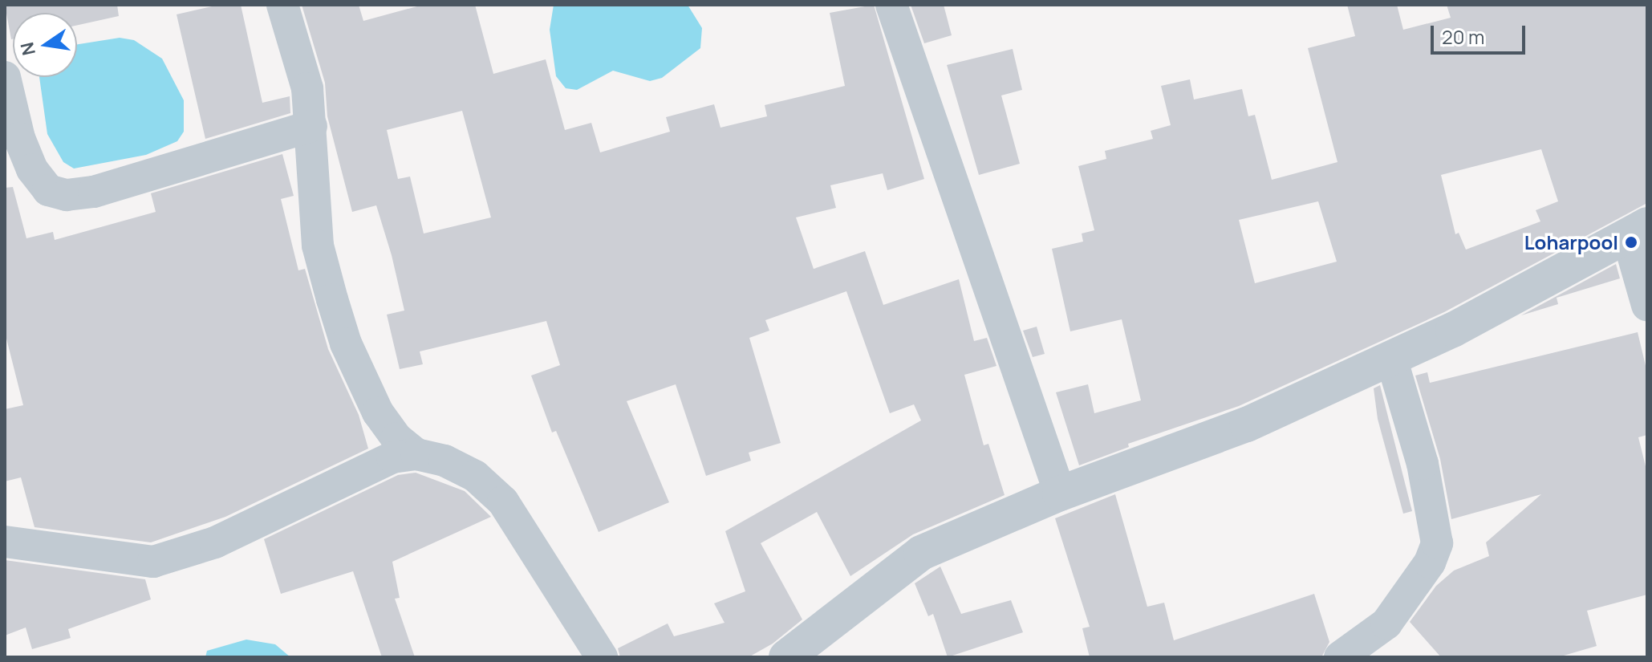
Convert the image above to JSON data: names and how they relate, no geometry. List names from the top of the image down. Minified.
{"places":["Loharpool"],"scale_bar":"20 m","north":"left"}
